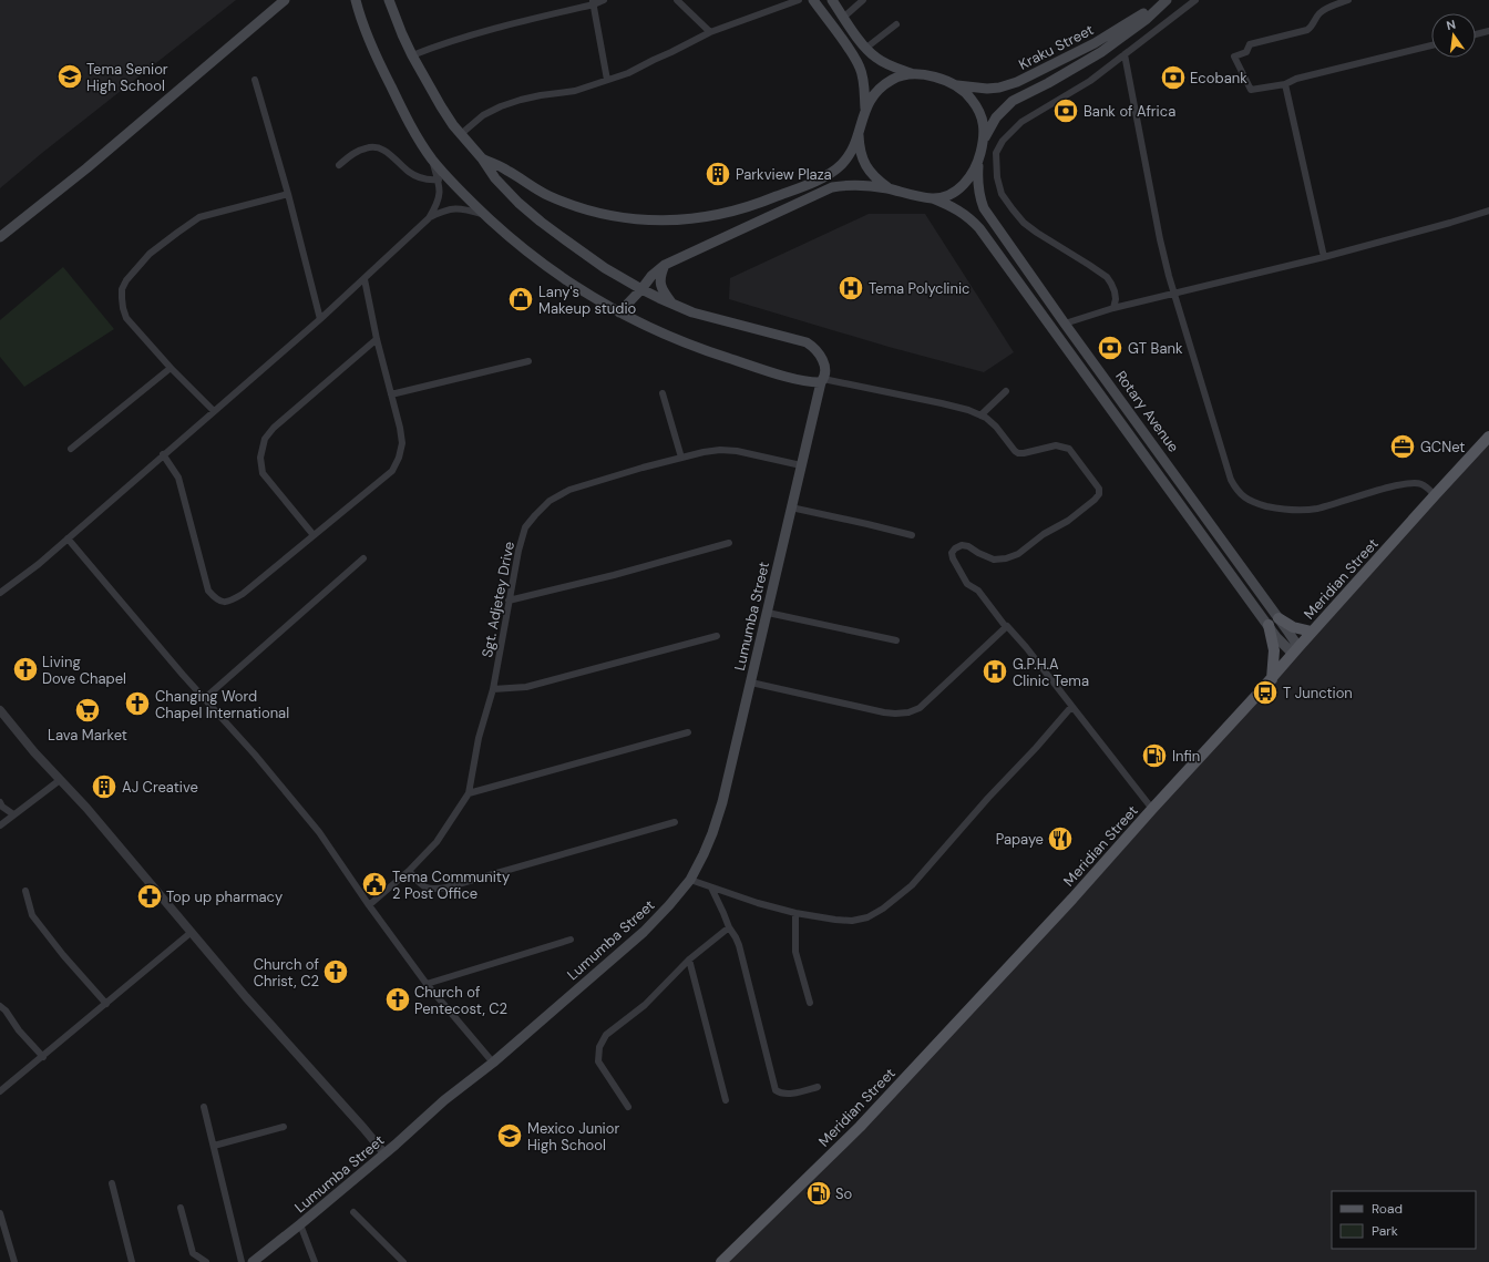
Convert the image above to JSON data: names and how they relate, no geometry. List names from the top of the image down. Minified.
{"streets":{"main road":["Kraku Street","Rotary Avenue","Meridian Street","Lumumba Street"],"street":["Sgt. Adjetey Drive"]},"crossings":[["Kraku Street","Rotary Avenue"],["Rotary Avenue","Meridian Street"],["Sgt. Adjetey Drive","Lumumba Street"]],"places":{"school or university":["Tema Senior High School","Mexico Junior High School"],"bank":["Ecobank","Bank of Africa","GT Bank"],"building":["Parkview Plaza","AJ Creative"],"hospital":["Tema Polyclinic","G.P.H.A Clinic Tema"],"shop":["Lany's Makeup studio"],"office":["GCNet"],"church":["Living Dove Chapel","Changing Word Chapel International","Church of Christ, C2","Church of Pentecost, C2"],"bus stop":["T Junction"],"supermarket":["Lava Market"],"fuel station":["Infin","So"],"restaurant":["Papaye"],"public building":["Tema Community 2 Post Office"],"pharmacy":["Top up pharmacy"]},"legend":["Road","Park"],"north":"top"}
